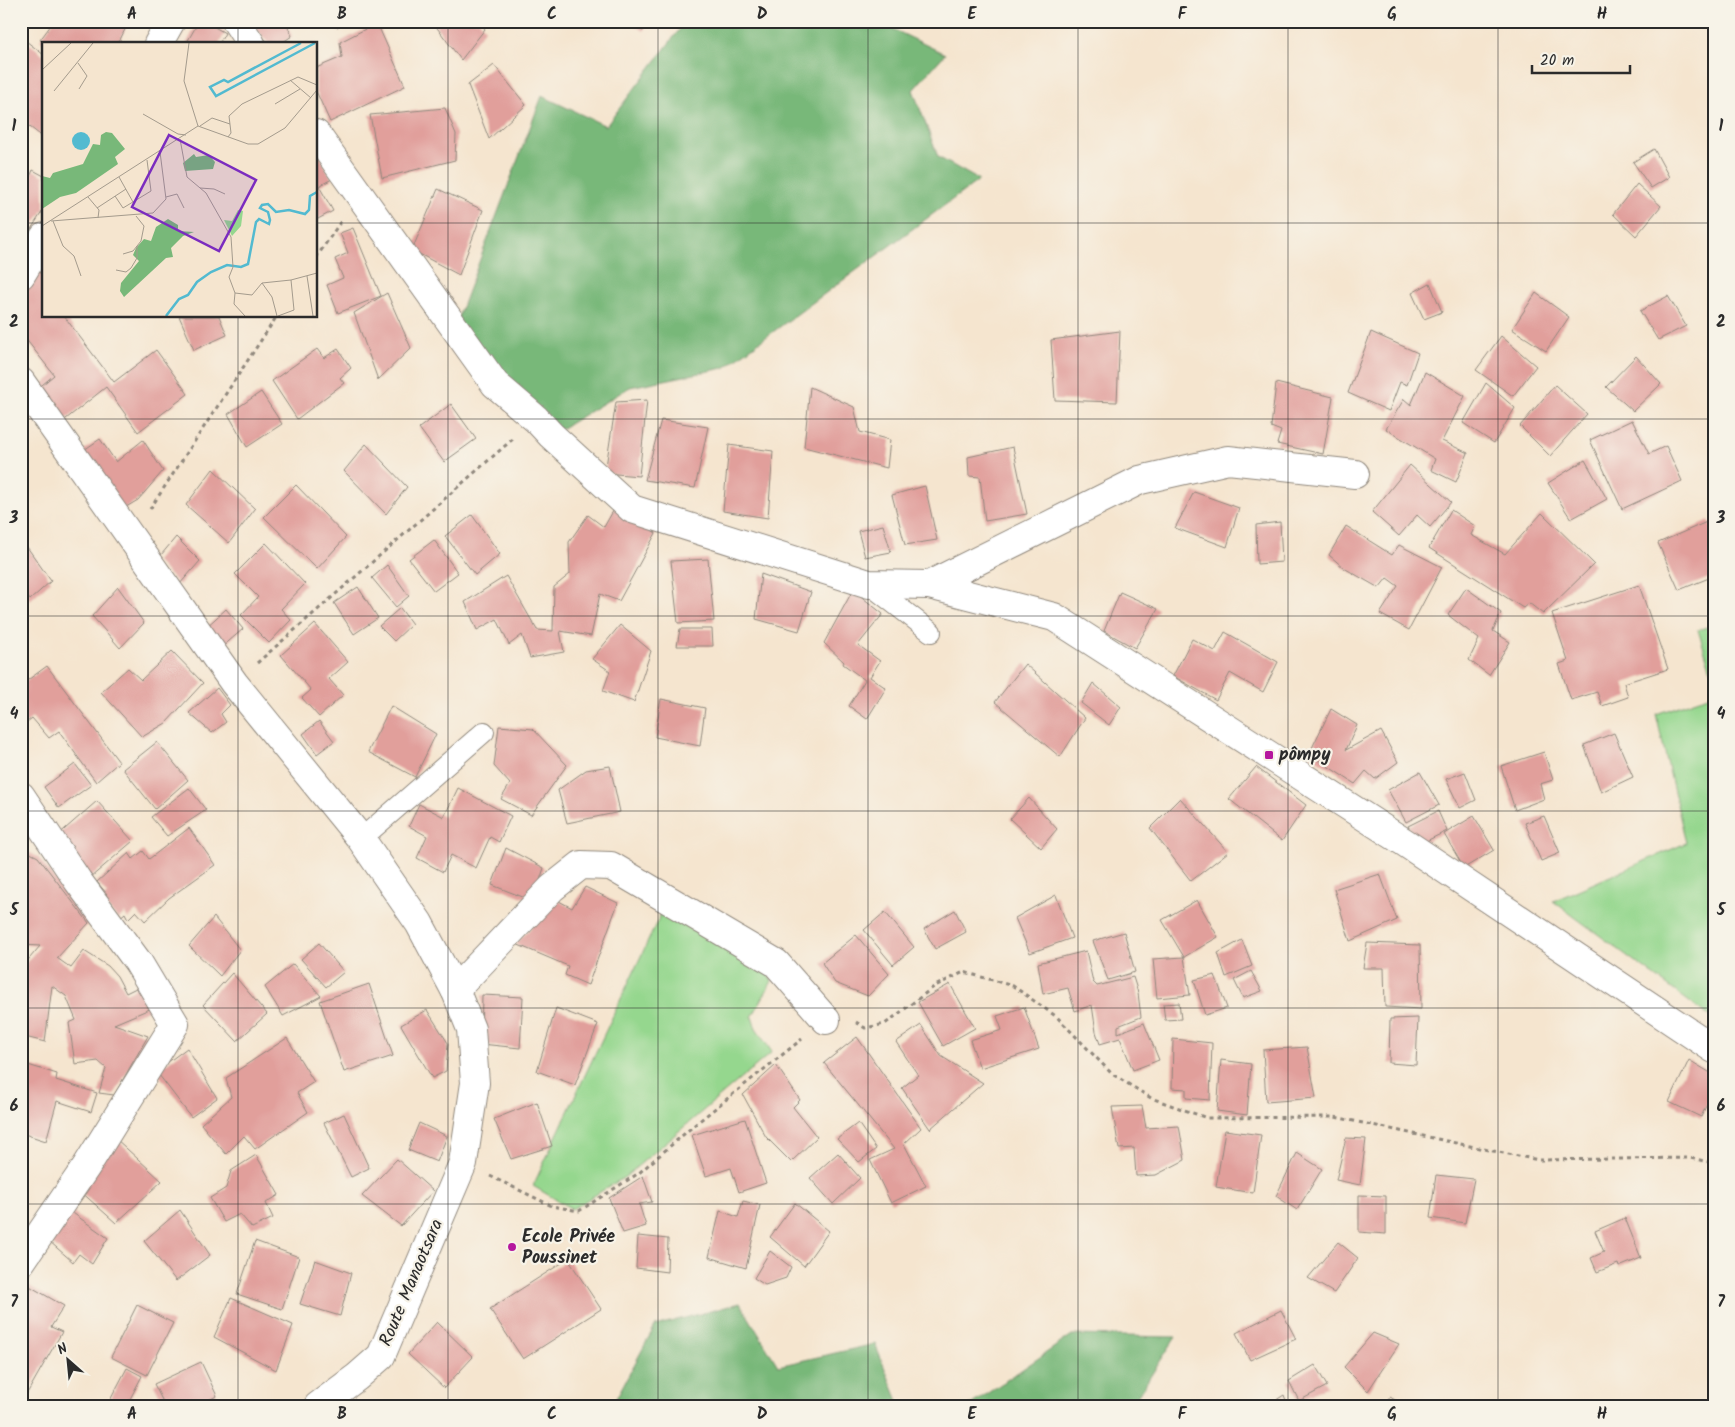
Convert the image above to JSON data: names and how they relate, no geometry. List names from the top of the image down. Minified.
{"streets":{"street":["Route Manaotsara"]},"places":{"transit":["pômpy"],"other":["Ecole Privée Poussinet"]},"scale_bar":"20 m","north":"top left","grid":{"columns":["A","B","C","D","E","F","G","H"],"rows":["1","2","3","4","5","6","7"]}}
